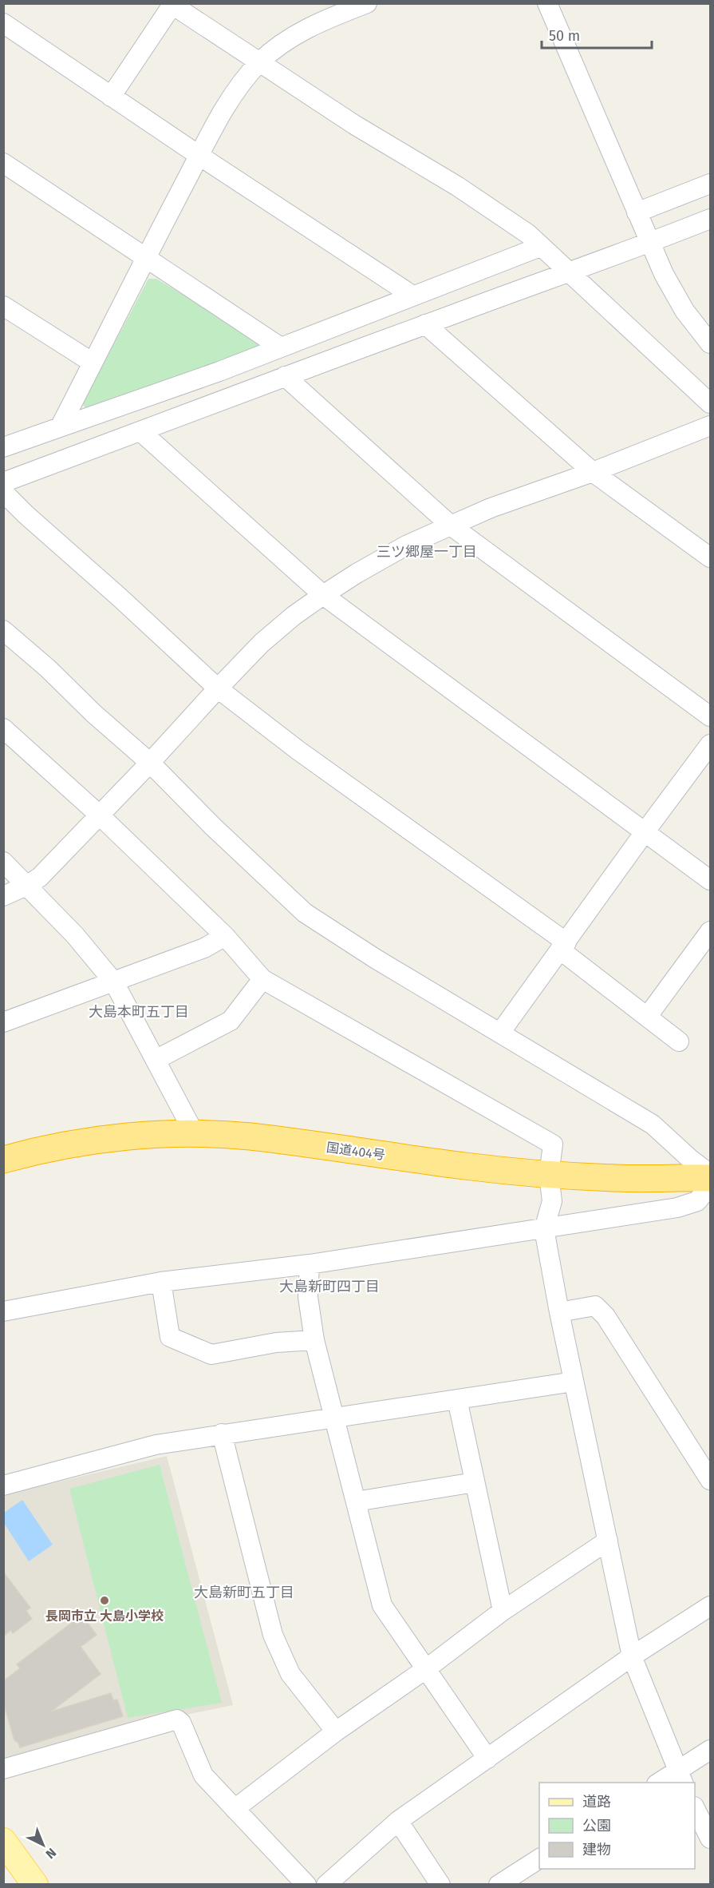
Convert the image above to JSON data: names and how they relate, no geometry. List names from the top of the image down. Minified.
{"streets":{"highway":["国道404号"]},"districts":["三ツ郷屋一丁目","大島本町五丁目","大島新町四丁目","大島新町五丁目"],"places":["長岡市立 大島小学校"],"legend":["道路","公園","建物"],"scale_bar":"50 m","north":"bottom right"}
